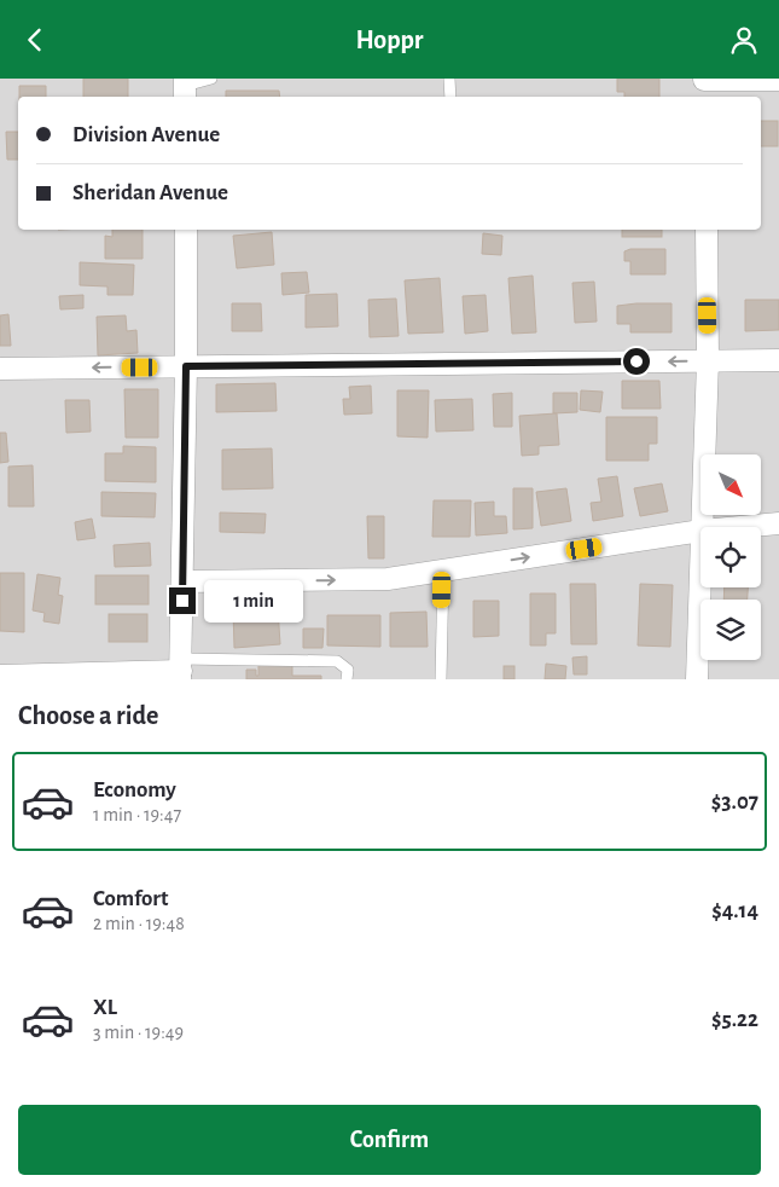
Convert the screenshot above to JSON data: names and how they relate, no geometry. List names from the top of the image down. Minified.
{"north":"bottom right","page":{"header":"Hoppr","banner":["Division Avenue","Sheridan Avenue"],"bubble":"1 min","heading":"Choose a ride","list":[{"name":"Economy","note":"1 min · 19:47","value":"$3.07"},{"name":"Comfort","note":"2 min · 19:48","value":"$4.14"},{"name":"XL","note":"3 min · 19:49","value":"$5.22"}],"buttons":"Confirm"}}
